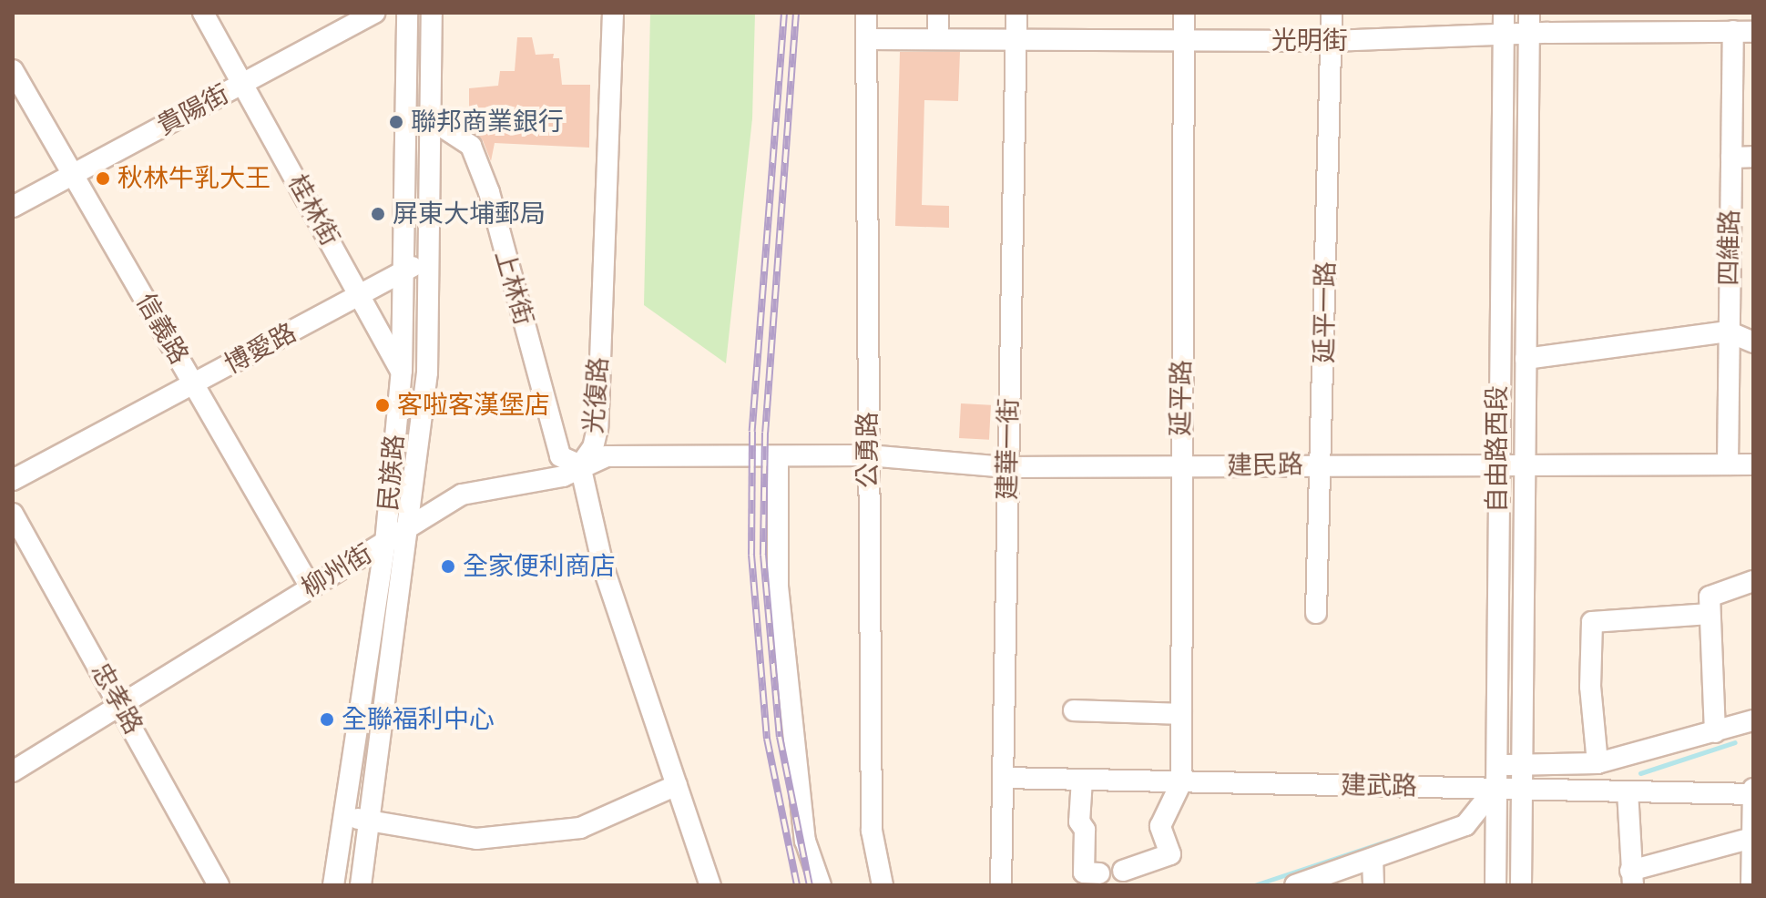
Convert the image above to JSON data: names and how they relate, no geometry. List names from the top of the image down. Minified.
{"streets":{"street":["光明街","貴陽街","桂林街","四維路","上林街","延平一路","信義路","博愛路","光復路","延平路","建華一街","自由路西段","公勇路","建民路","民族路","柳州街","忠孝路","建武路"]},"crossings":[["光明街","四維路"],["光明街","延平一路"],["光明街","延平路"],["光明街","建華一街"],["光明街","自由路西段"],["光明街","公勇路"],["貴陽街","桂林街"],["貴陽街","信義路"],["桂林街","博愛路"],["桂林街","民族路"],["四維路","建民路"],["上林街","光復路"],["上林街","民族路"],["上林街","柳州街"],["延平一路","建民路"],["信義路","博愛路"],["信義路","柳州街"],["博愛路","民族路"],["光復路","柳州街"],["延平路","建民路"],["延平路","建武路"],["建華一街","建民路"],["建華一街","建武路"],["自由路西段","建民路"],["自由路西段","建武路"],["公勇路","建民路"],["建民路","柳州街"],["民族路","柳州街"],["柳州街","忠孝路"]],"places":["聯邦商業銀行","秋林牛乳大王","屏東大埔郵局","客啦客漢堡店","全家便利商店","全聯福利中心"]}
